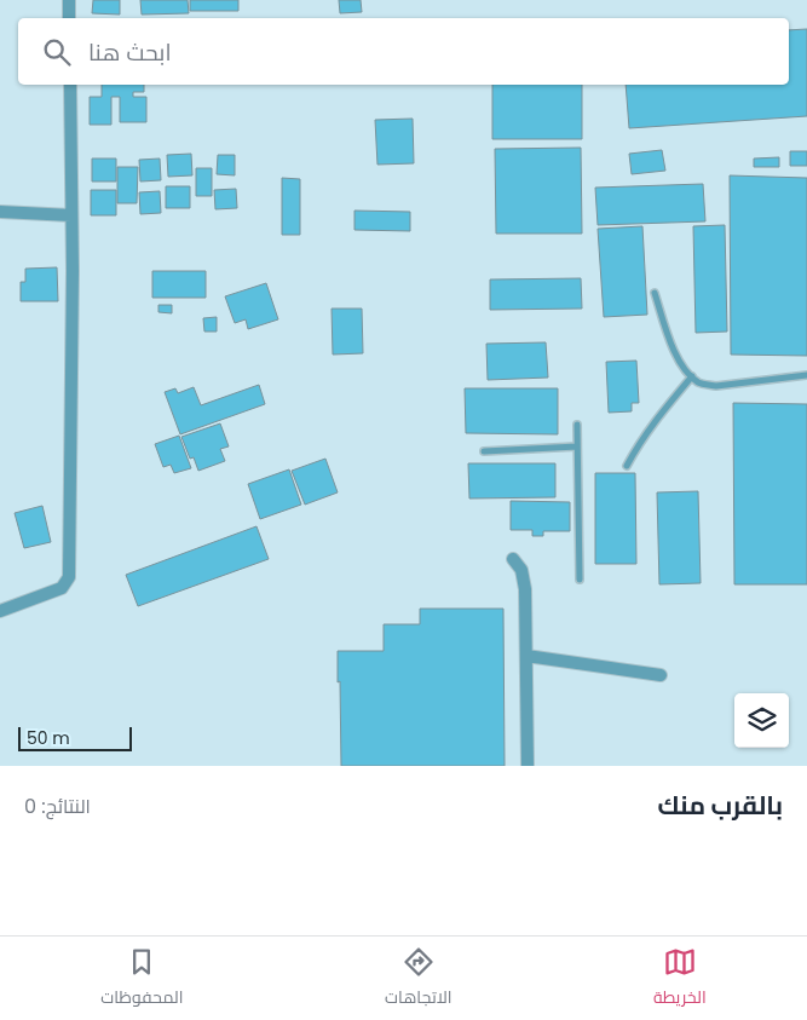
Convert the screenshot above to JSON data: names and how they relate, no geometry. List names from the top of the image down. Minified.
{"scale_bar":"50 m","page":{"search":"ابحث هنا","scale":"50 m","heading":["بالقرب منك","النتائج: 0"],"nav":["الخريطة","الاتجاهات","المحفوظات"]}}
